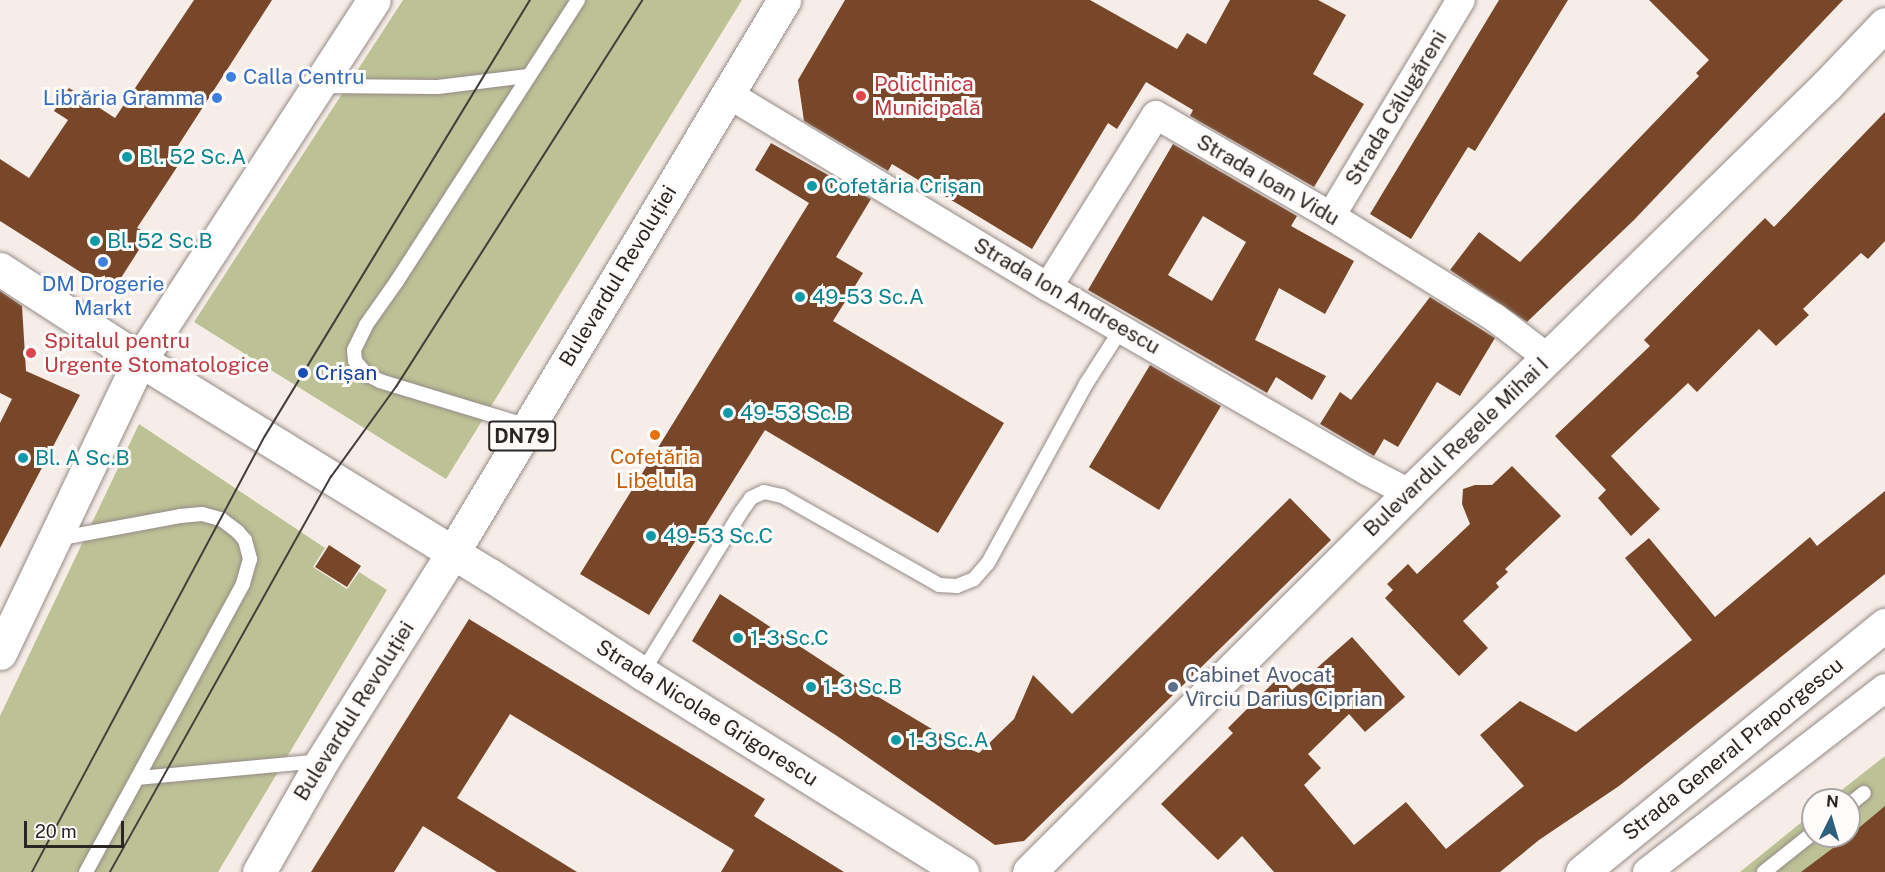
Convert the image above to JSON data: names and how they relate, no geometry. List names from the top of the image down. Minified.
{"streets":{"main road":["Bulevardul Revoluției","DN79","Bulevardul Regele Mihai I","Strada Nicolae Grigorescu","Strada General Praporgescu"],"street":["Strada Călugăreni","Strada Ioan Vidu","Strada Ion Andreescu"]},"crossings":[["Strada Călugăreni","Strada Ioan Vidu"],["Strada Ioan Vidu","Strada Ion Andreescu"],["Strada Ioan Vidu","Bulevardul Regele Mihai I"],["Bulevardul Revoluției","Strada Ion Andreescu"],["Bulevardul Revoluției","Strada Nicolae Grigorescu"],["Strada Ion Andreescu","Bulevardul Regele Mihai I"]],"places":["Calla Centru","Policlinica Municipală","Librăria Gramma","Bl. 52 Sc.A","Cofetăria Crișan","Bl. 52 Sc.B","DM Drogerie Markt","49-53 Sc.A","Spitalul pentru Urgente Stomatologice","Crișan","49-53 Sc.B","Cofetăria Libelula","Bl. A Sc.B","49-53 Sc.C","1-3 Sc.C","1-3 Sc.B","Cabinet Avocat Vîrciu Darius Ciprian","1-3 Sc.A"],"scale_bar":"20 m","north":"top"}
